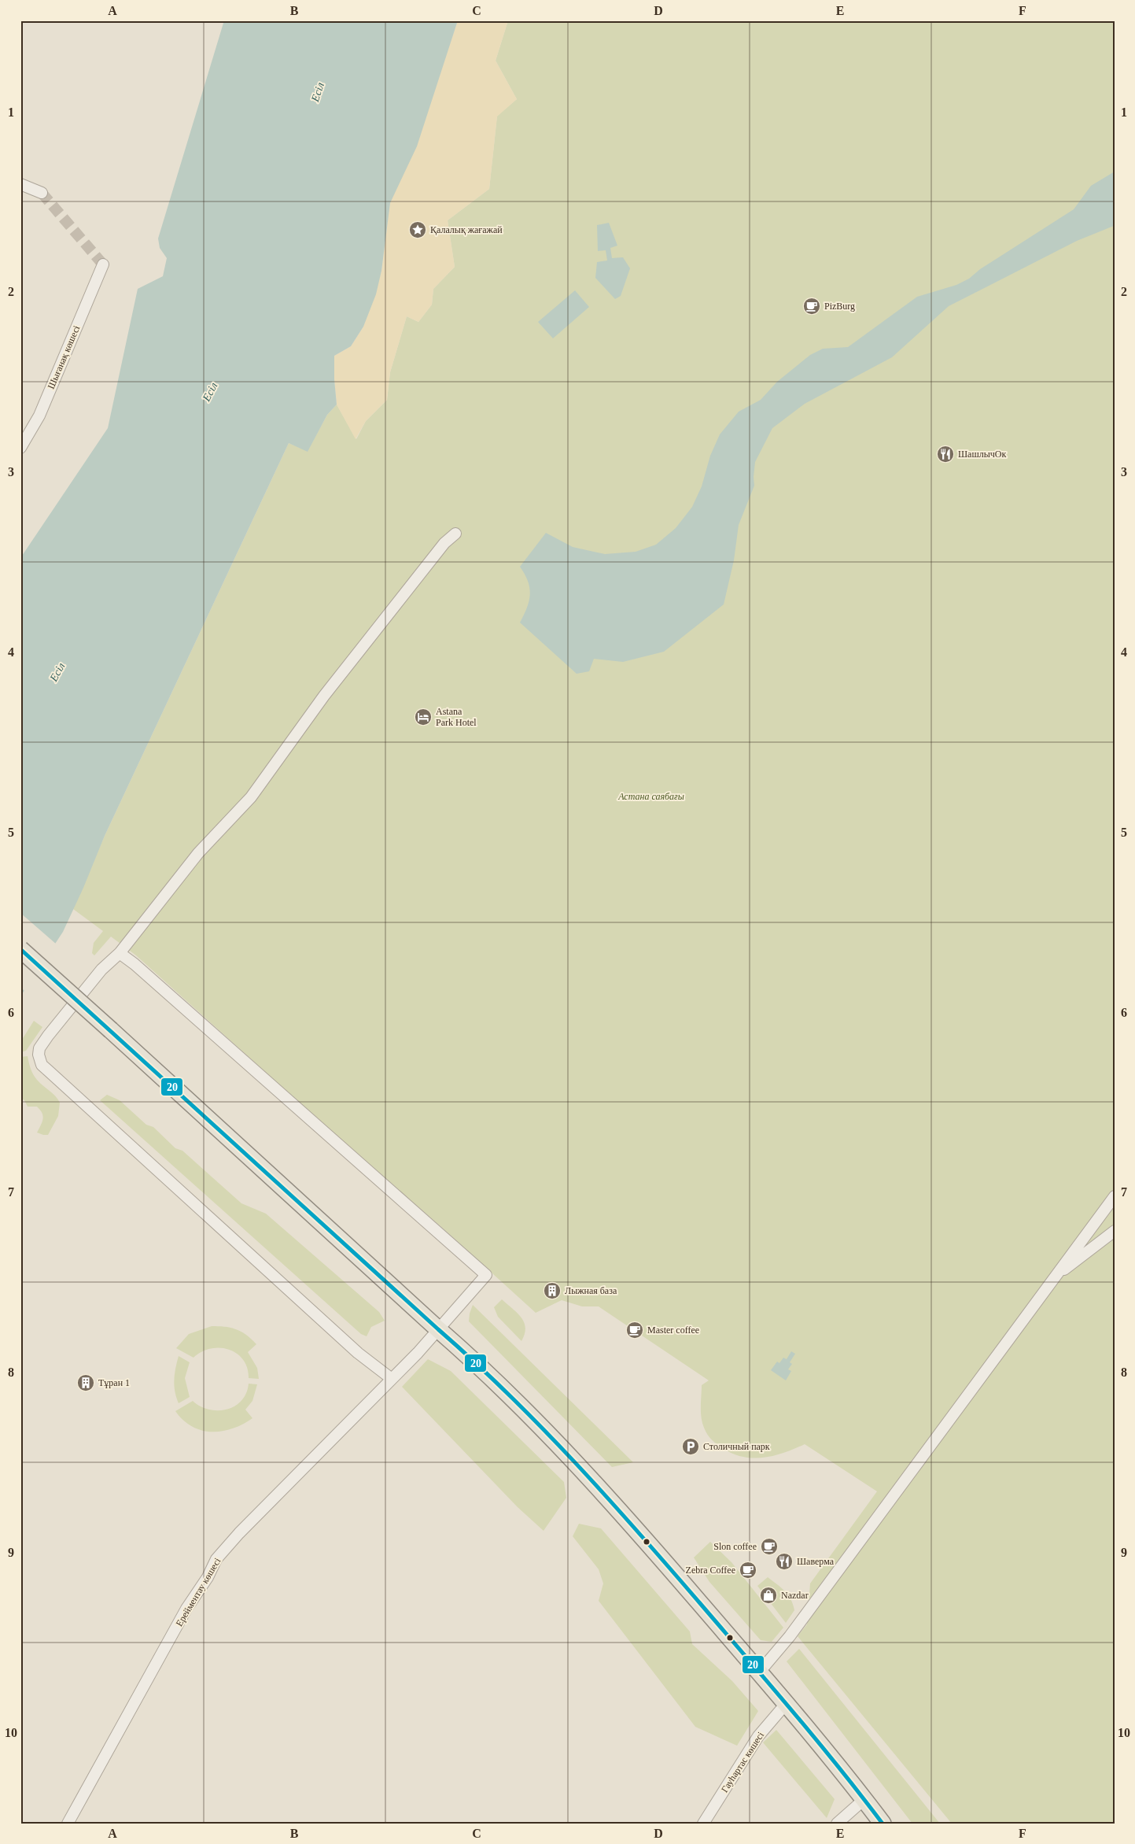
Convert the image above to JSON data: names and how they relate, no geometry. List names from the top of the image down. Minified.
{"streets":{"street":["Шығанақ көшесі","Ерейментау көшесі","Гауhартас көшесі"]},"water":["Есіл"],"parks":["Астана саябағы"],"places":{"place":["Қалалық жағажай"],"cafe":["PizBurg","Master coffee","Slon coffee","Zebra Coffee"],"restaurant":["ШашлычОк","Шаверма"],"hotel":["Astana Park Hotel"],"building":["Лыжная база","Тұран 1"],"parking":["Столичный парк"],"shop":["Nazdar"]},"lines":["transit line 20"],"grid":{"columns":["A","B","C","D","E","F"],"rows":["1","2","3","4","5","6","7","8","9","10"]}}
